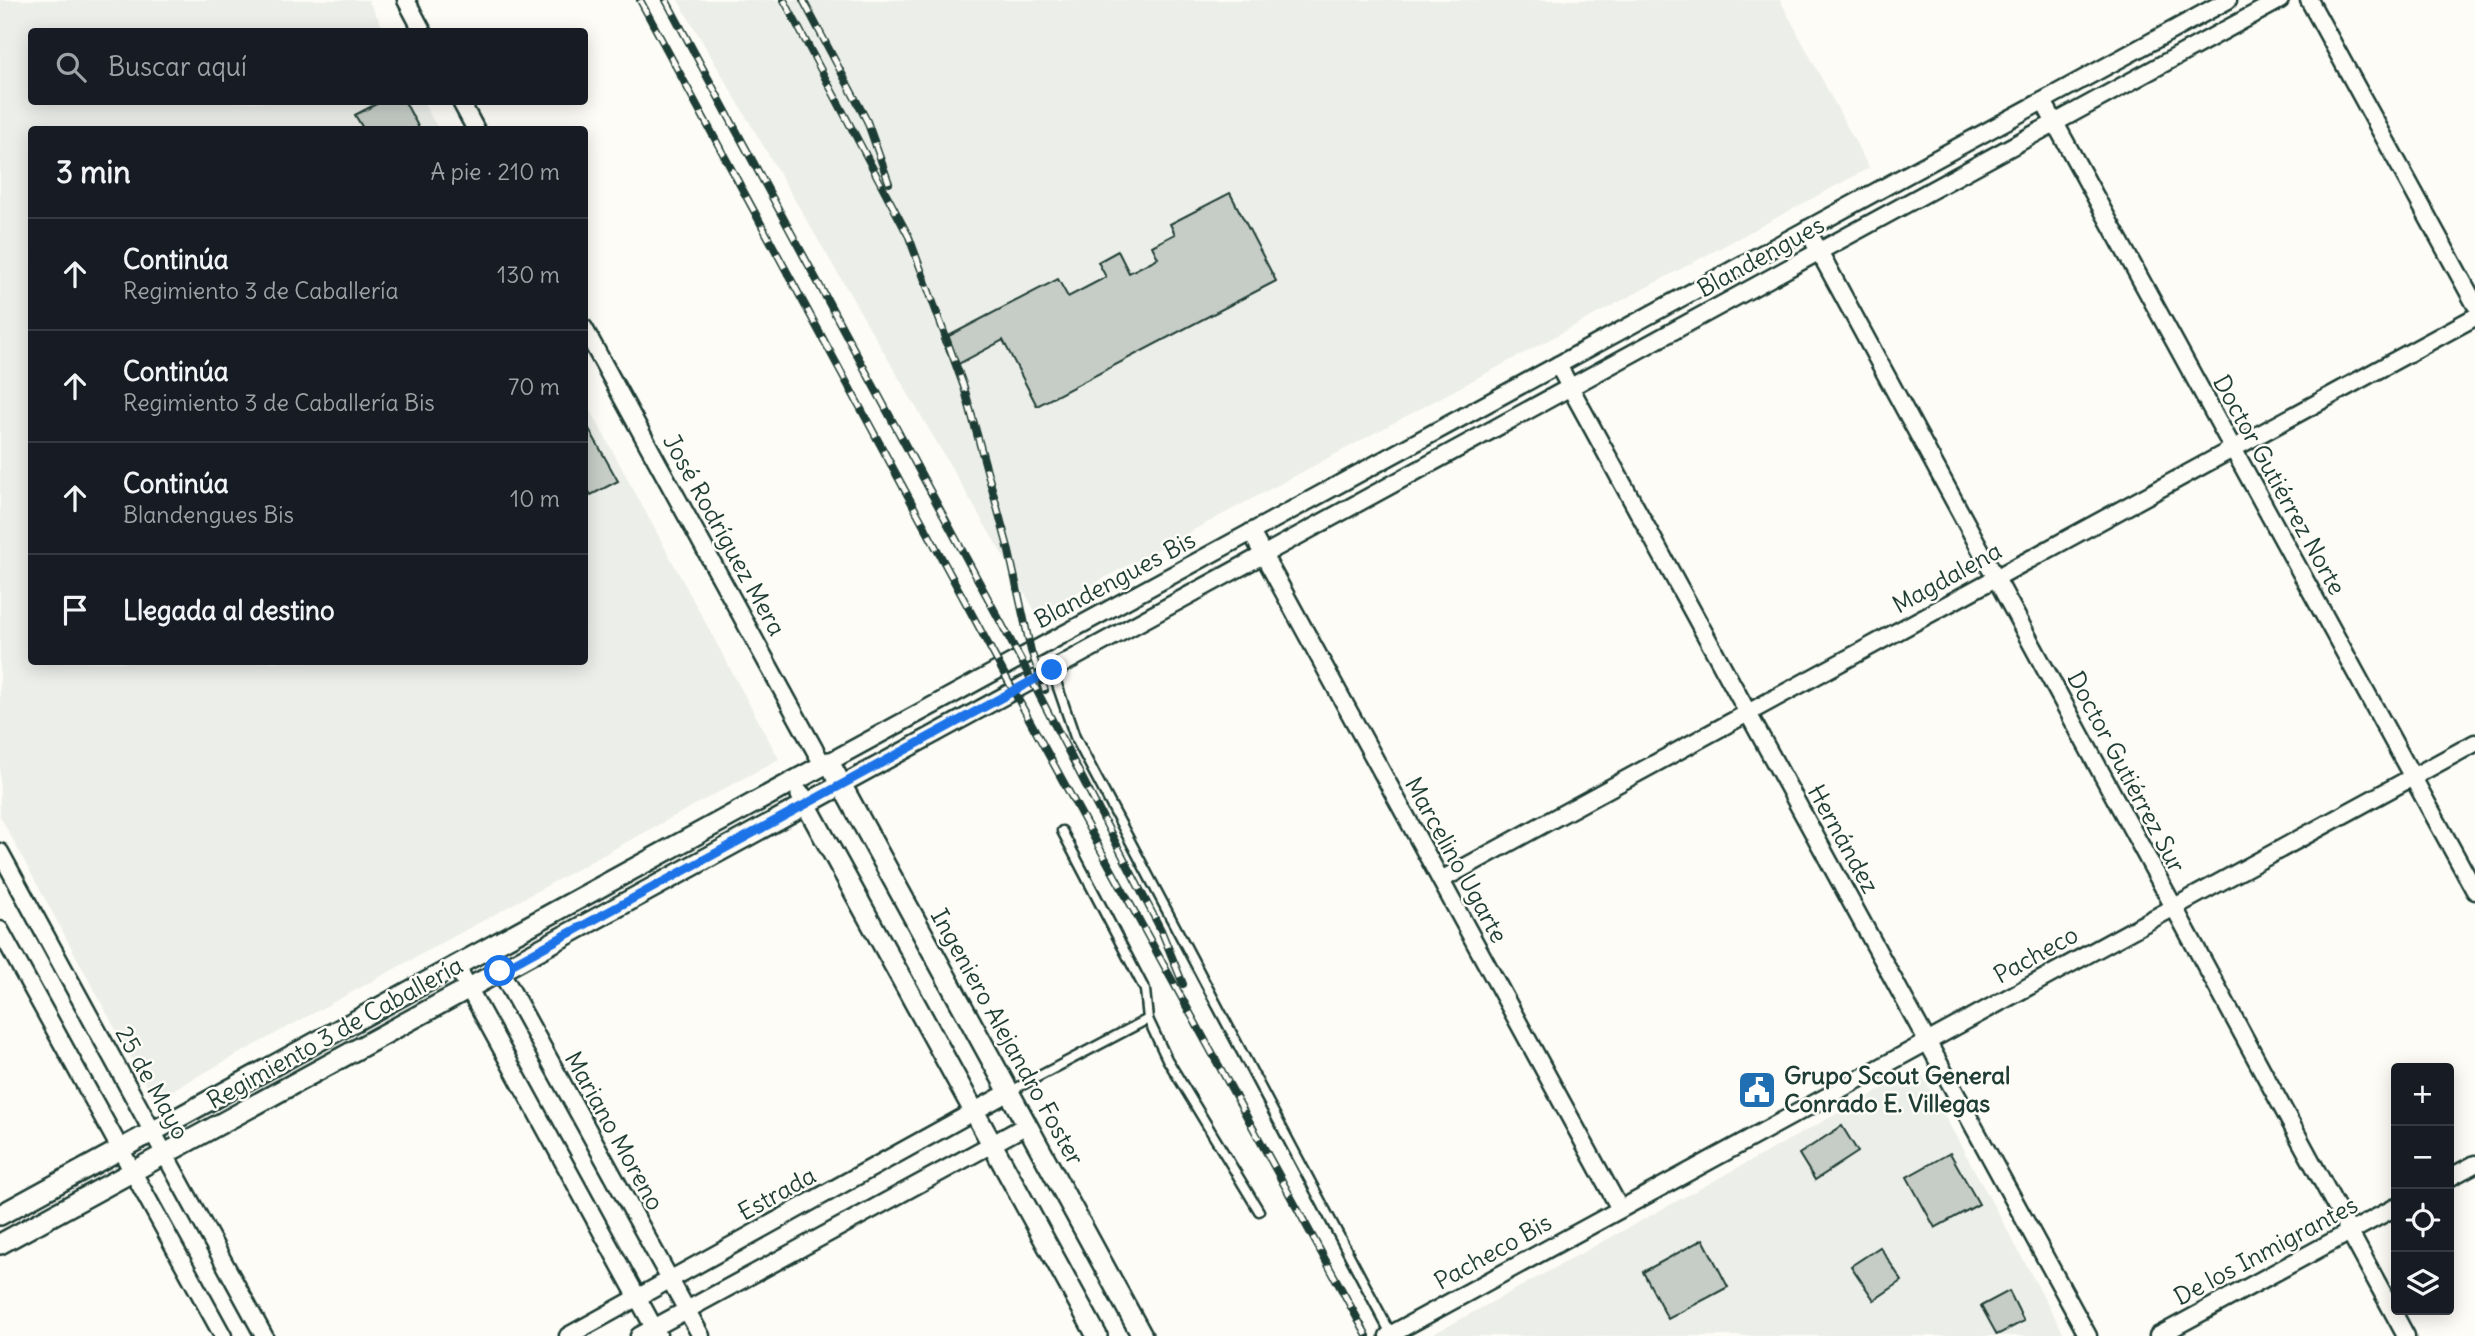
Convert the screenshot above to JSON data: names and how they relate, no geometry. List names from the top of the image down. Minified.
{"streets":{"street":["Blandengues","Doctor Gutiérrez Norte","José Rodríguez Mera","Magdalena","Blandengues Bis","Doctor Gutiérrez Sur","Hernández","Marcelino Ugarte","Pacheco","Regimiento 3 de Caballería","Ingeniero Alejandro Foster","25 de Mayo","Mariano Moreno","Estrada","De los Inmigrantes","Pacheco Bis"]},"crossings":[["Blandengues","Doctor Gutiérrez Norte"],["Blandengues","Blandengues Bis"],["Blandengues","Doctor Gutiérrez Sur"],["Blandengues","Hernández"],["Blandengues","Marcelino Ugarte"],["Doctor Gutiérrez Norte","Magdalena"],["Doctor Gutiérrez Norte","Pacheco"],["José Rodríguez Mera","Blandengues Bis"],["José Rodríguez Mera","Regimiento 3 de Caballería"],["José Rodríguez Mera","Ingeniero Alejandro Foster"],["Magdalena","Doctor Gutiérrez Sur"],["Magdalena","Hernández"],["Magdalena","Marcelino Ugarte"],["Blandengues Bis","Marcelino Ugarte"],["Blandengues Bis","Regimiento 3 de Caballería"],["Blandengues Bis","Ingeniero Alejandro Foster"],["Doctor Gutiérrez Sur","Pacheco"],["Doctor Gutiérrez Sur","De los Inmigrantes"],["Hernández","Pacheco"],["Marcelino Ugarte","Pacheco"],["Marcelino Ugarte","Pacheco Bis"],["Pacheco","Pacheco Bis"],["Regimiento 3 de Caballería","Ingeniero Alejandro Foster"],["Regimiento 3 de Caballería","25 de Mayo"],["Regimiento 3 de Caballería","Mariano Moreno"],["Ingeniero Alejandro Foster","Estrada"],["Mariano Moreno","Estrada"]],"places":{"public building":["Grupo Scout General Conrado E. Villegas"]},"page":{"search":"Buscar aquí","heading":["3 min","A pie · 210 m"],"list":[["Continúa","Regimiento 3 de Caballería","130 m"],["Continúa","Regimiento 3 de Caballería Bis","70 m"],["Continúa","Blandengues Bis","10 m"],"Llegada al destino"],"map_buttons":["+","−"]}}
